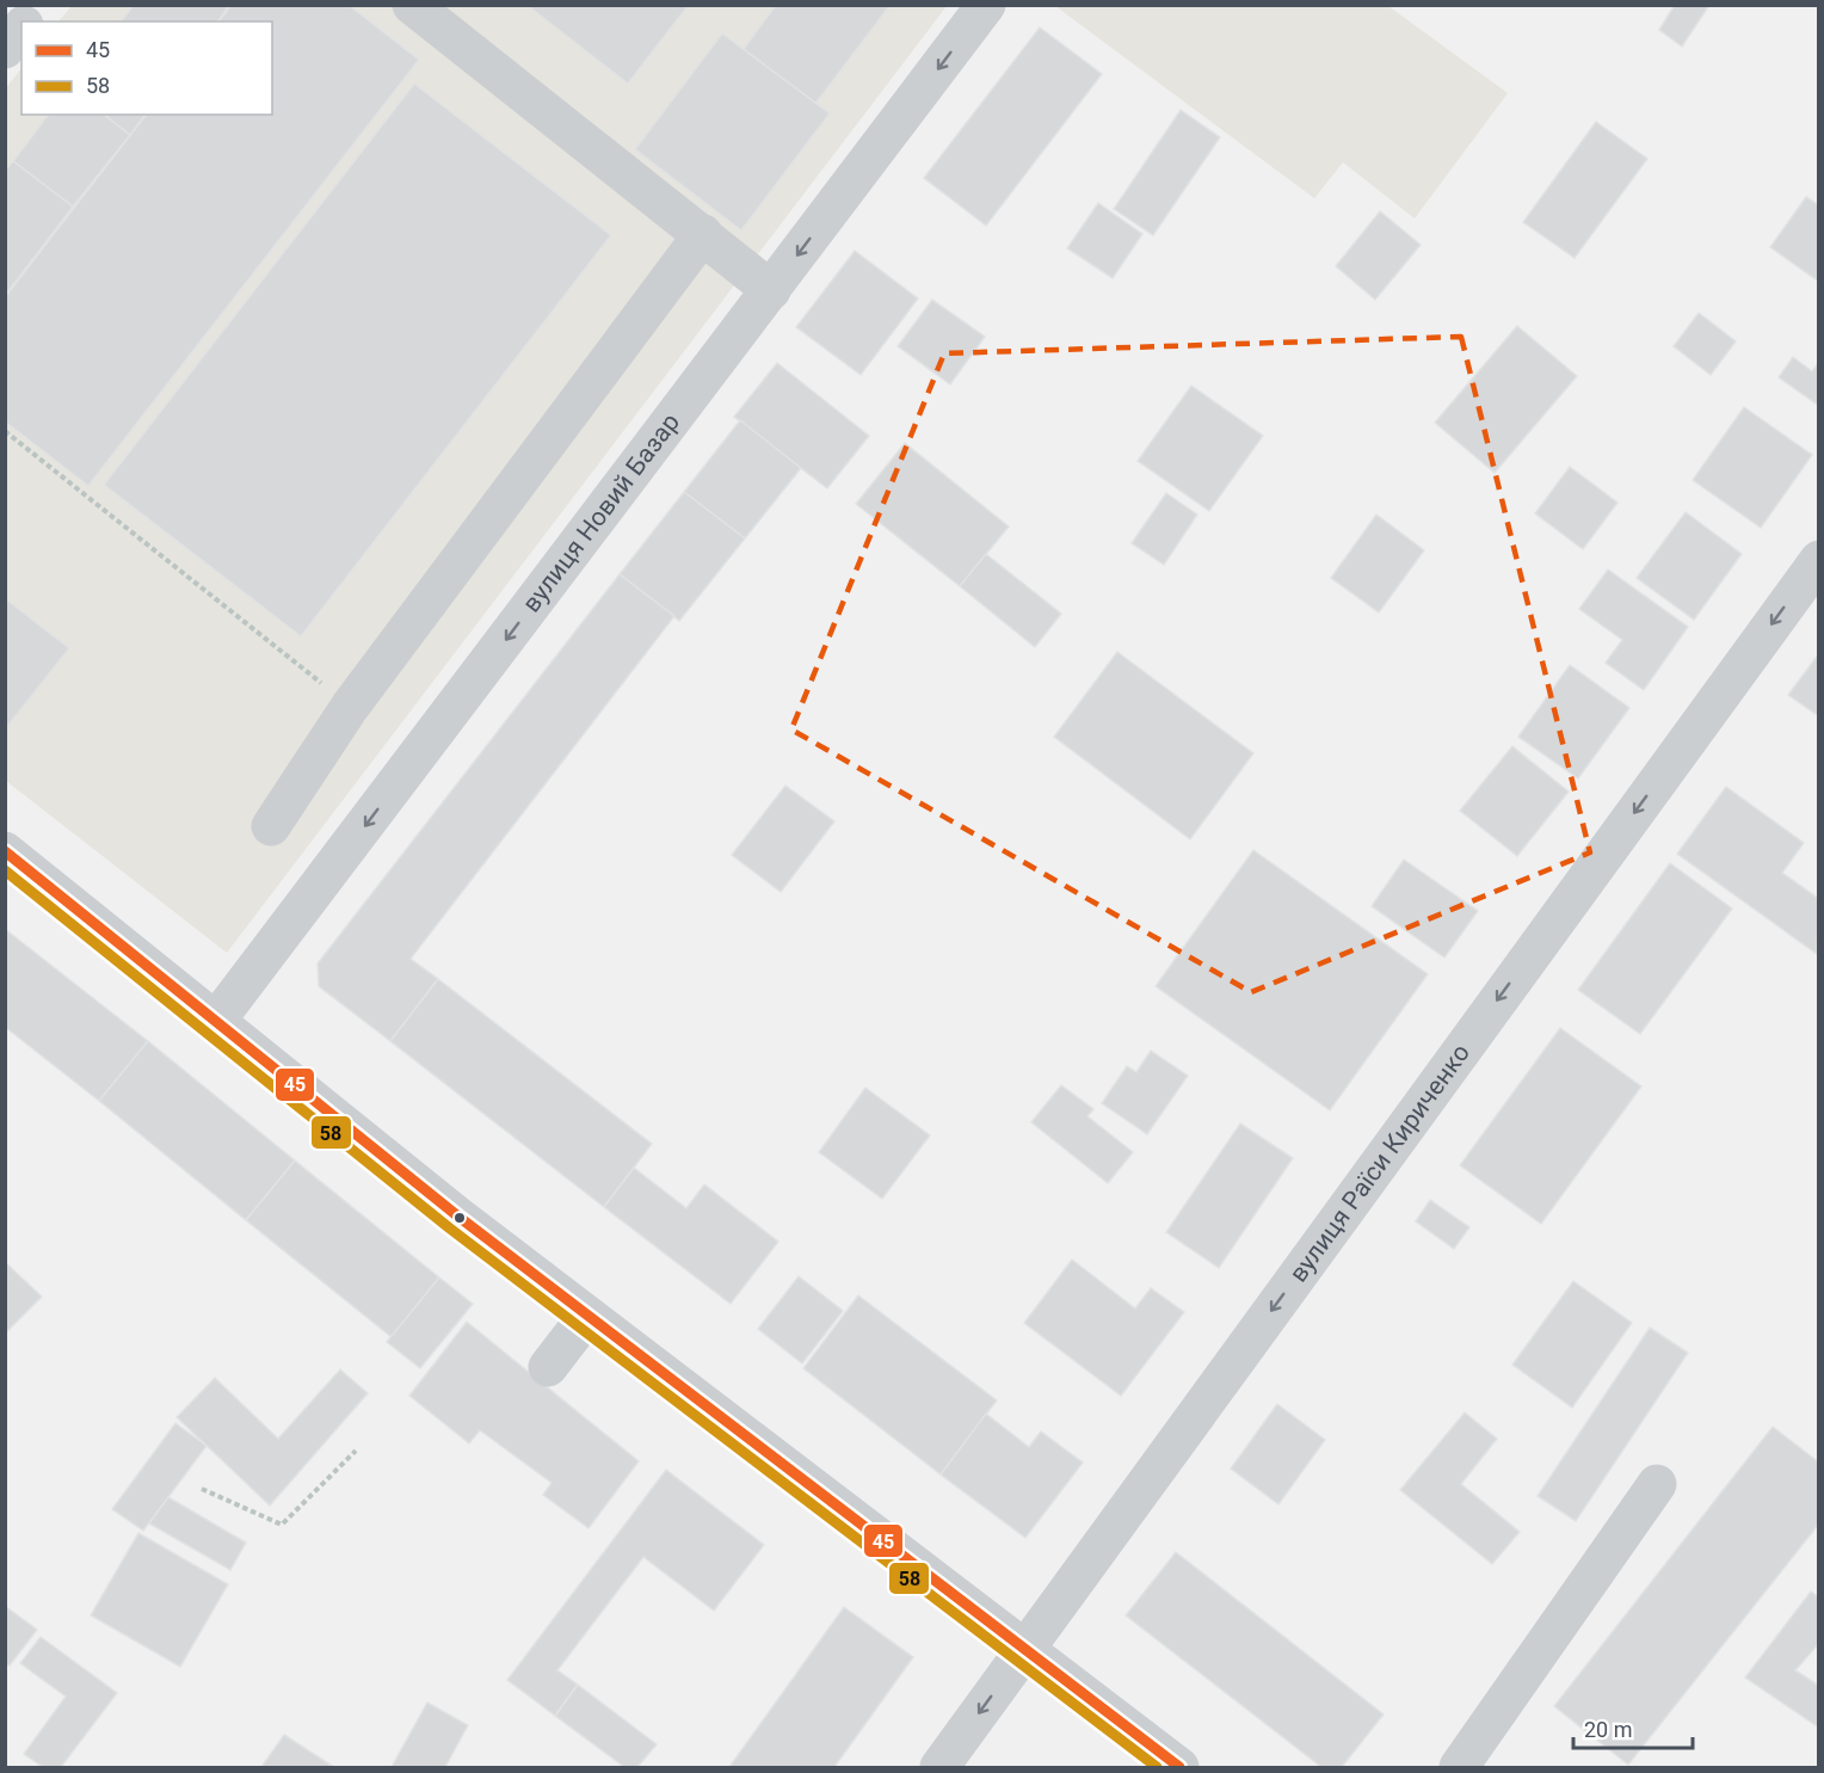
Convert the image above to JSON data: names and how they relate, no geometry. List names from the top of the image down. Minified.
{"streets":{"street":["вулиця Новий Базар","вулиця Раїси Кириченко"]},"one_way":["вулиця Раїси Кириченко"],"lines":["transit line 45","transit line 58"],"legend":["45","58"],"scale_bar":"20 m"}
